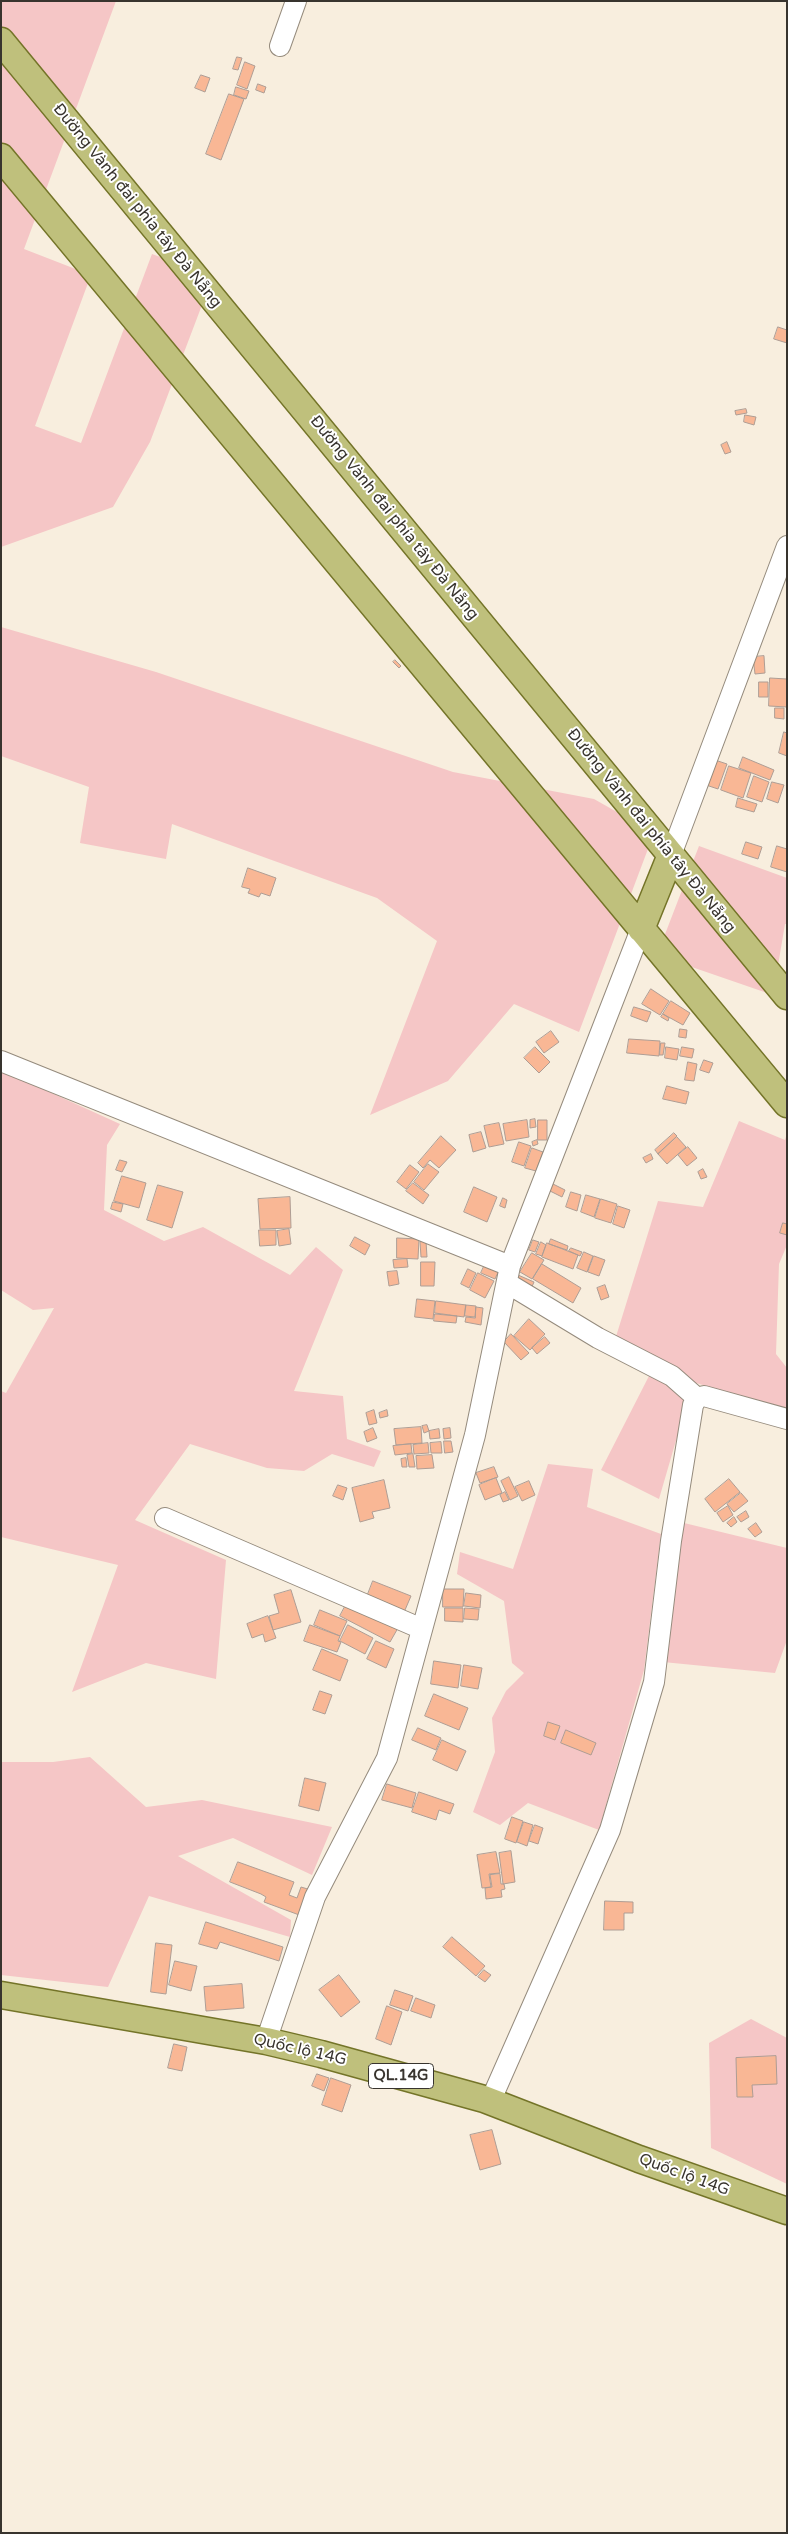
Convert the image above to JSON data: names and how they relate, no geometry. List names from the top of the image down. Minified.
{"streets":{"main road":["Đường Vành đai phía tây Đà Nẵng","Quốc lộ 14G","QL.14G"]}}
